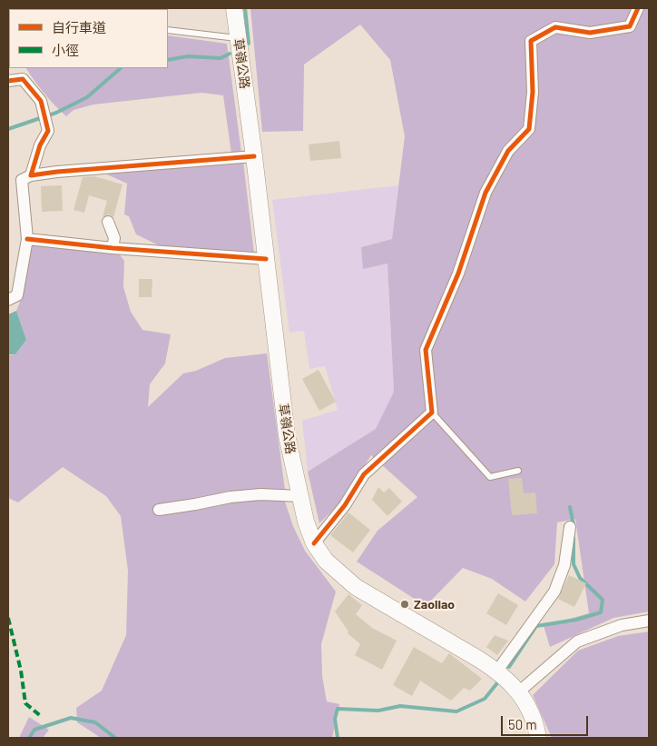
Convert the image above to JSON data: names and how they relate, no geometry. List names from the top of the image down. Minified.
{"streets":{"main road":["草嶺公路"]},"places":["Zaoliao"],"legend":["自行車道","小徑"],"scale_bar":"50 m"}
